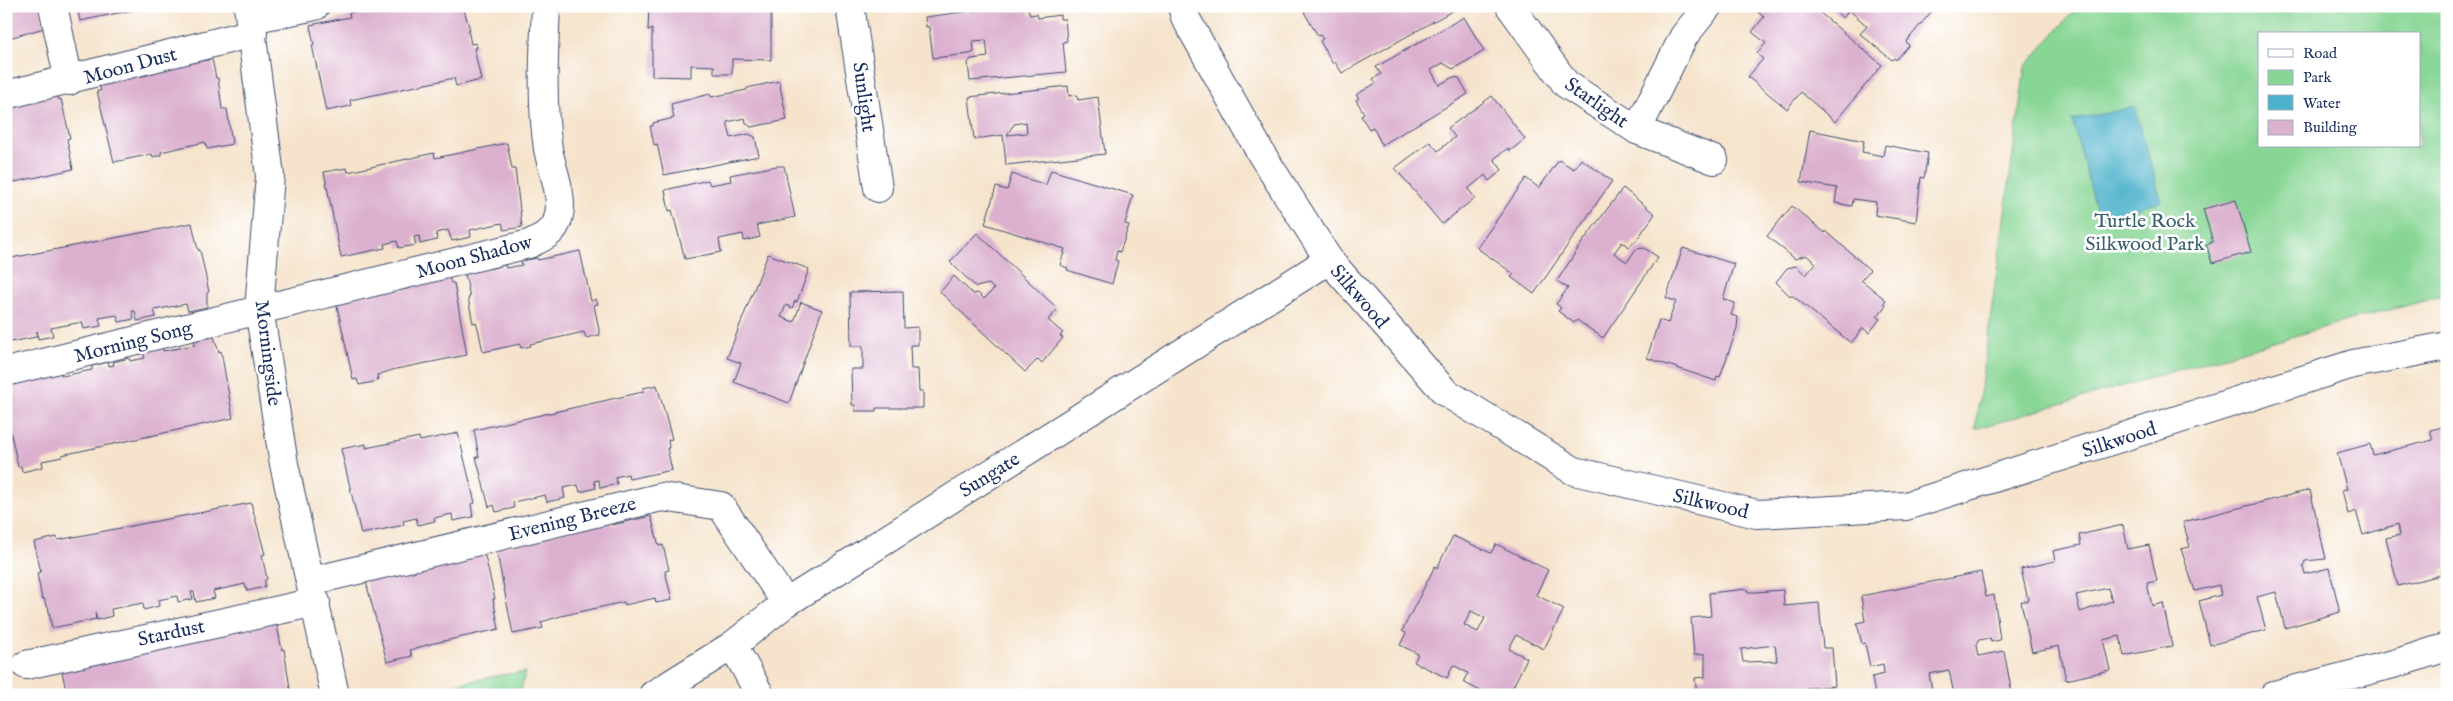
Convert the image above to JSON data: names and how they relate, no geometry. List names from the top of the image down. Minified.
{"streets":{"street":["Moon Dust","Sunlight","Starlight","Moon Shadow","Silkwood","Morning Song","Morningside","Sungate","Evening Breeze","Stardust"]},"crossings":[["Moon Dust","Morningside"],["Moon Shadow","Morning Song"],["Moon Shadow","Morningside"],["Silkwood","Sungate"],["Morning Song","Morningside"],["Morningside","Evening Breeze"],["Morningside","Stardust"],["Sungate","Evening Breeze"],["Evening Breeze","Stardust"]],"parks":["Turtle Rock Silkwood Park"],"legend":["Road","Park","Water","Building"]}
